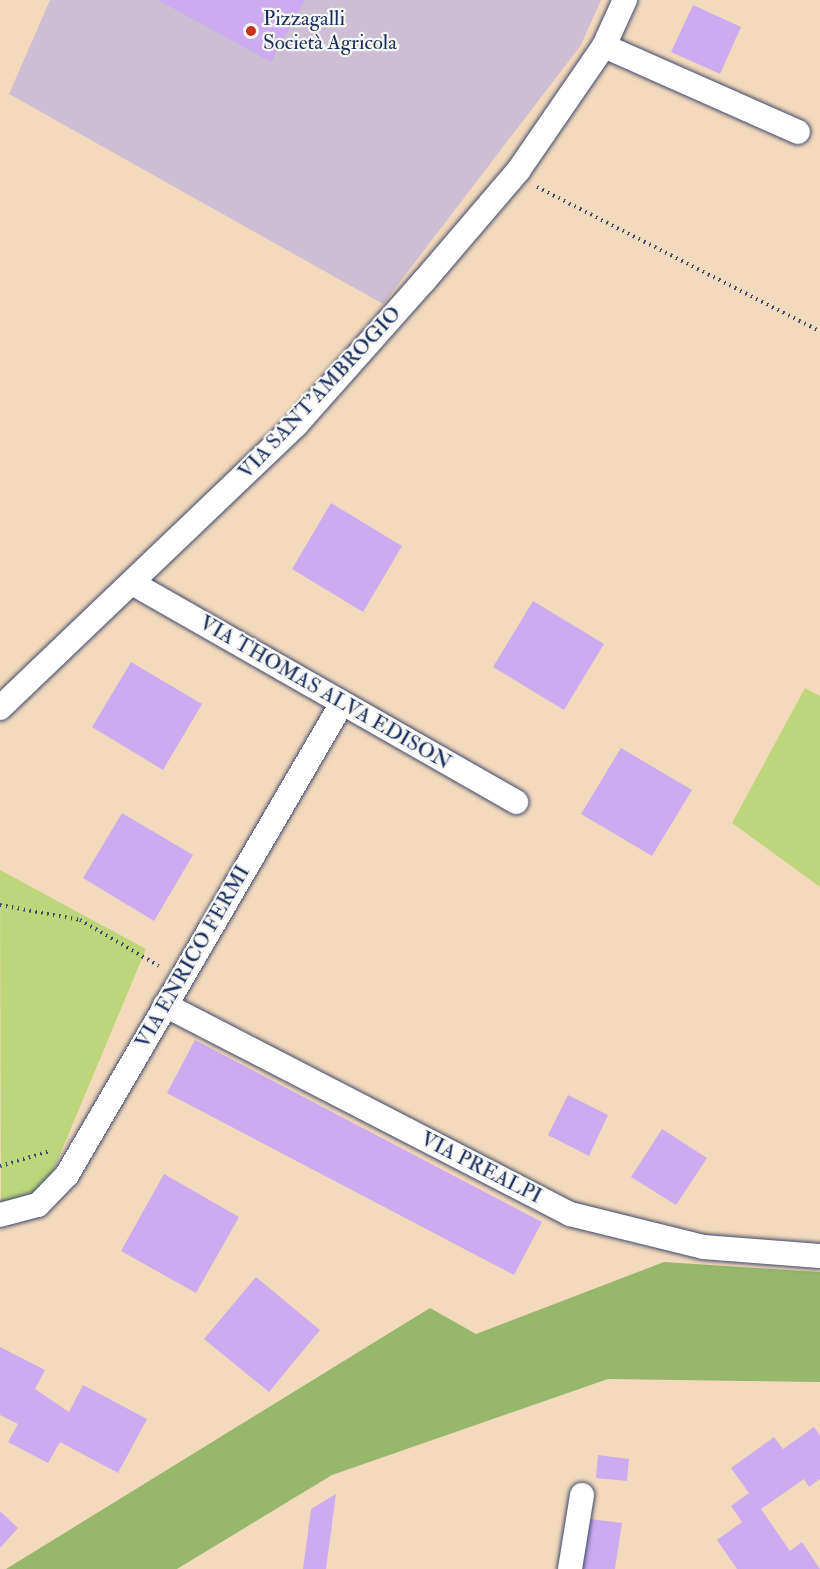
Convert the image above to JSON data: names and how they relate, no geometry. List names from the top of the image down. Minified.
{"streets":{"street":["VIA SANT'AMBROGIO","VIA THOMAS ALVA EDISON","VIA ENRICO FERMI","VIA PREALPI"]},"crossings":[["VIA SANT'AMBROGIO","VIA THOMAS ALVA EDISON"],["VIA THOMAS ALVA EDISON","VIA ENRICO FERMI"],["VIA ENRICO FERMI","VIA PREALPI"]],"places":["Pizzagalli Società Agricola"]}
